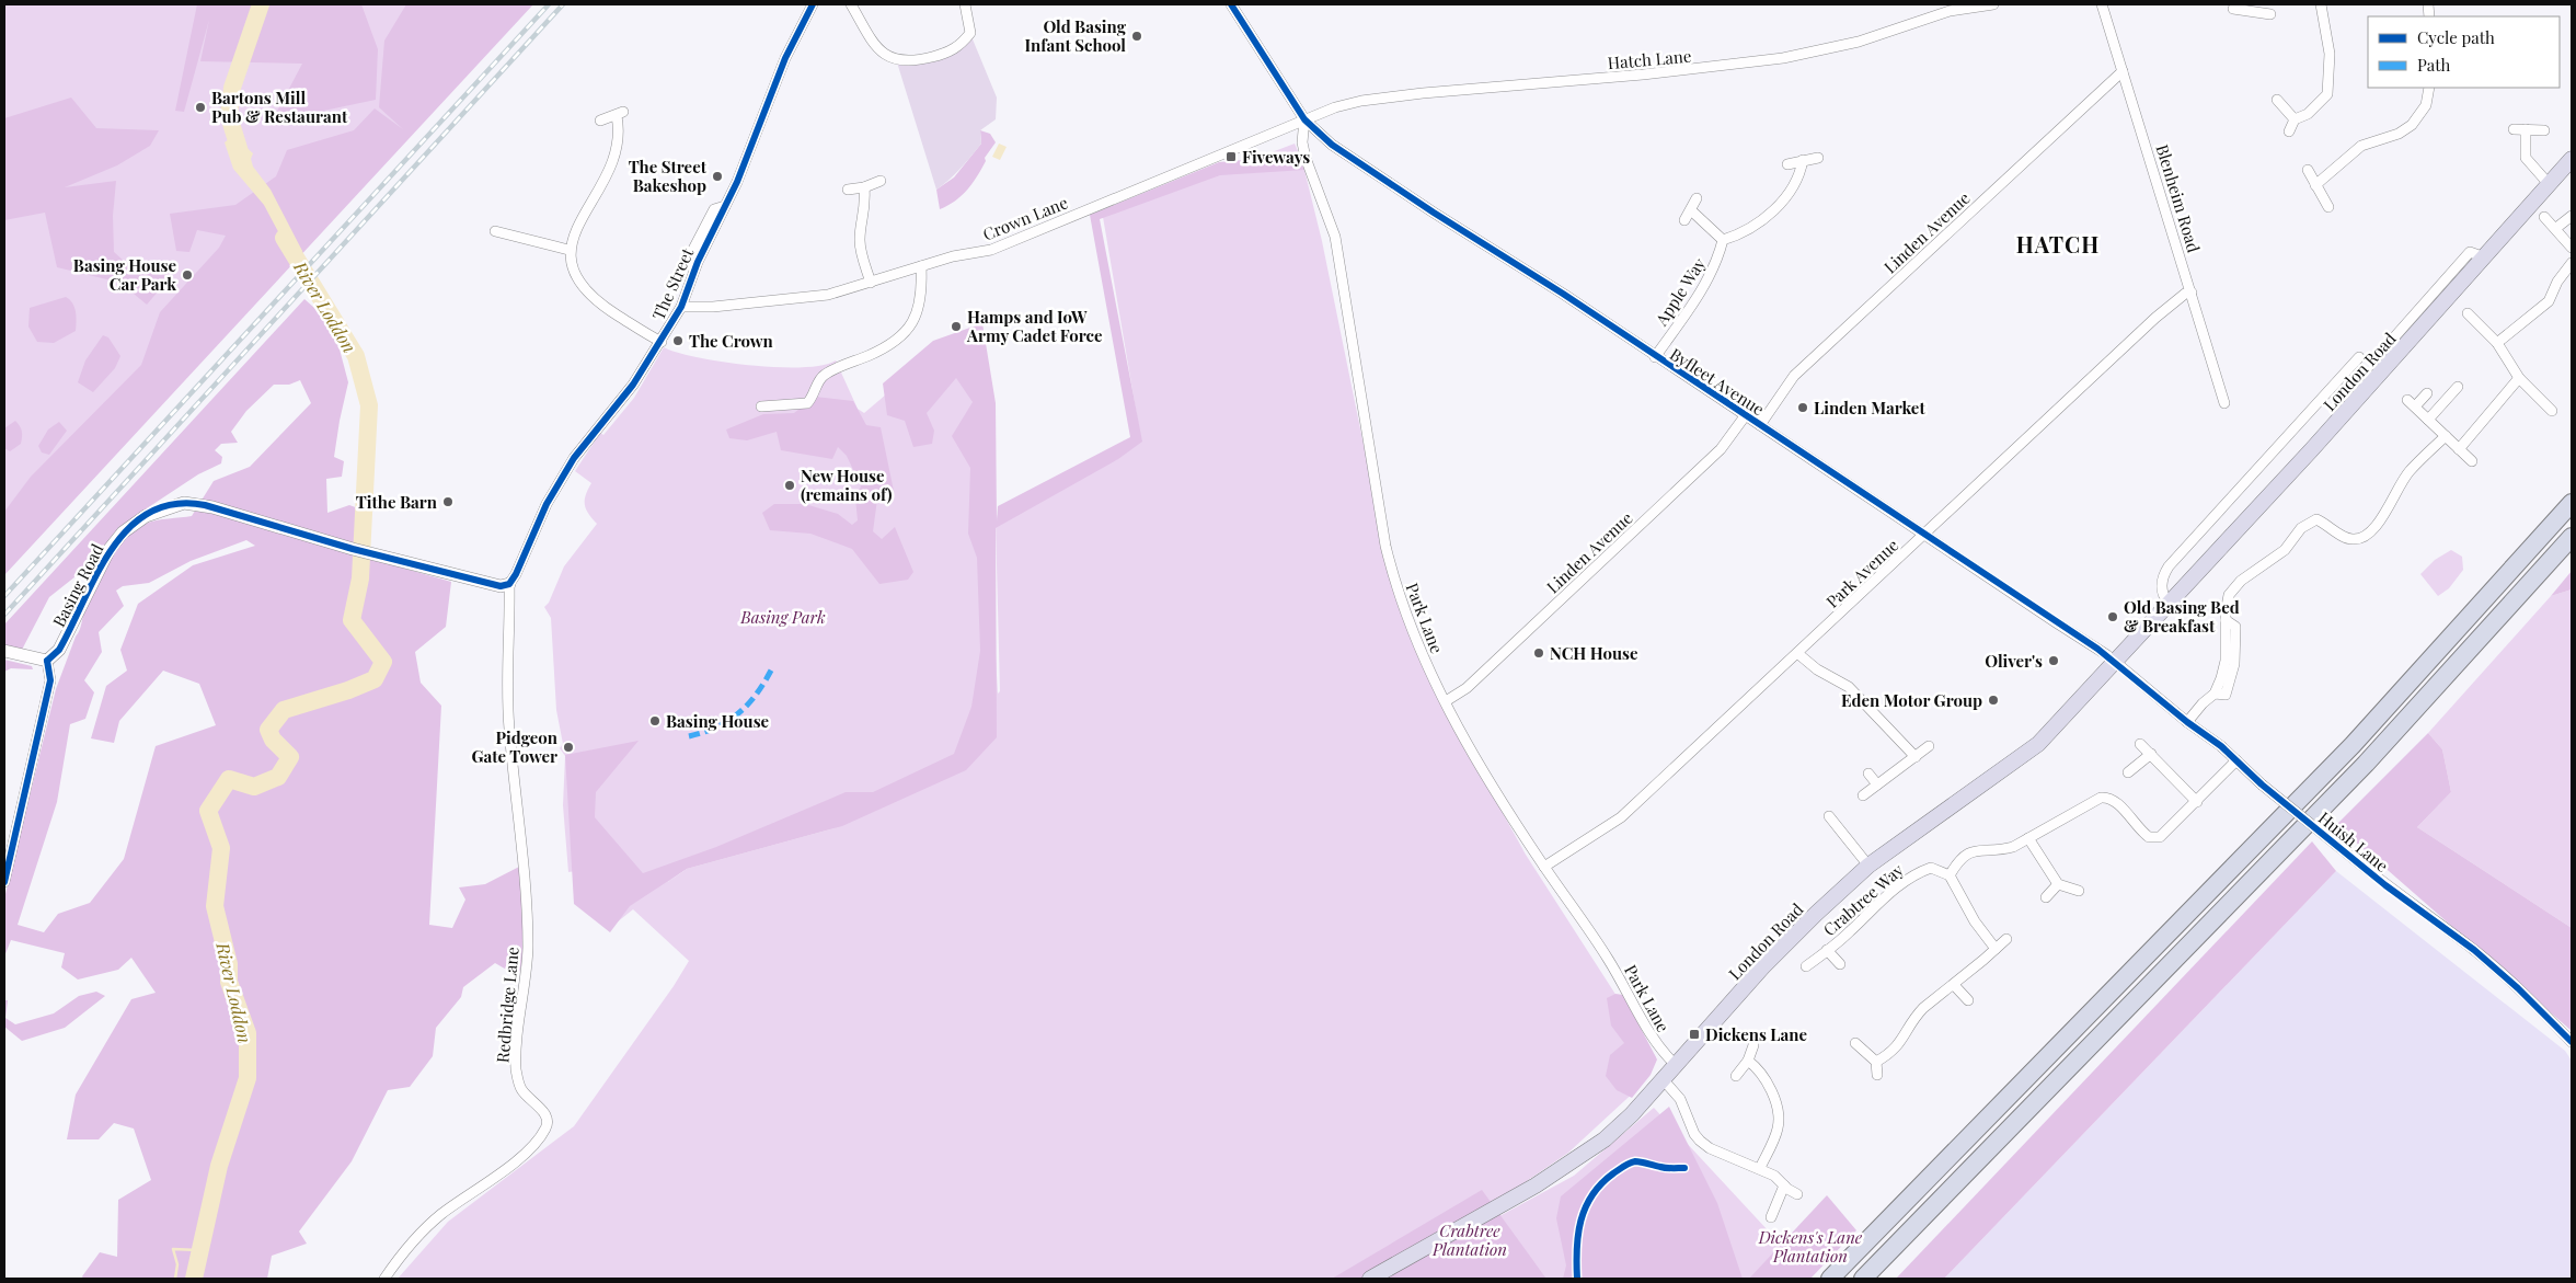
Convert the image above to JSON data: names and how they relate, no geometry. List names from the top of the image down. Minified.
{"streets":{"main road":["London Road"],"street":["Hatch Lane","Blenheim Road","Crown Lane","Linden Avenue","The Street","Apple Way","Byfleet Avenue","Park Avenue","Basing Road","Park Lane","Huish Lane","Crabtree Way","Redbridge Lane"]},"crossings":[["Hatch Lane","Crown Lane"],["Hatch Lane","Byfleet Avenue"],["Hatch Lane","Park Lane"],["Blenheim Road","Linden Avenue"],["Blenheim Road","Park Avenue"],["Crown Lane","The Street"],["Crown Lane","Byfleet Avenue"],["Crown Lane","Park Lane"],["Linden Avenue","Byfleet Avenue"],["Linden Avenue","Park Lane"],["The Street","Basing Road"],["The Street","Redbridge Lane"],["Apple Way","Byfleet Avenue"],["London Road","Byfleet Avenue"],["London Road","Park Lane"],["London Road","Huish Lane"],["Byfleet Avenue","Park Avenue"],["Byfleet Avenue","Park Lane"],["Byfleet Avenue","Huish Lane"],["Park Avenue","Park Lane"],["Basing Road","Redbridge Lane"]],"districts":["HATCH"],"water":["River Loddon"],"parks":["Basing Park","Crabtree Plantation","Dickens's Lane Plantation"],"places":{"other":["Old Basing Infant School","Bartons Mill Pub & Restaurant","The Street Bakeshop","Basing House Car Park","Hamps and IoW Army Cadet Force","The Crown","Linden Market","New House (remains of)","Tithe Barn","Old Basing Bed & Breakfast","NCH House","Oliver's","Eden Motor Group","Basing House","Pidgeon Gate Tower"],"transit":["Fiveways","Dickens Lane"]},"legend":["Cycle path","Path"]}
